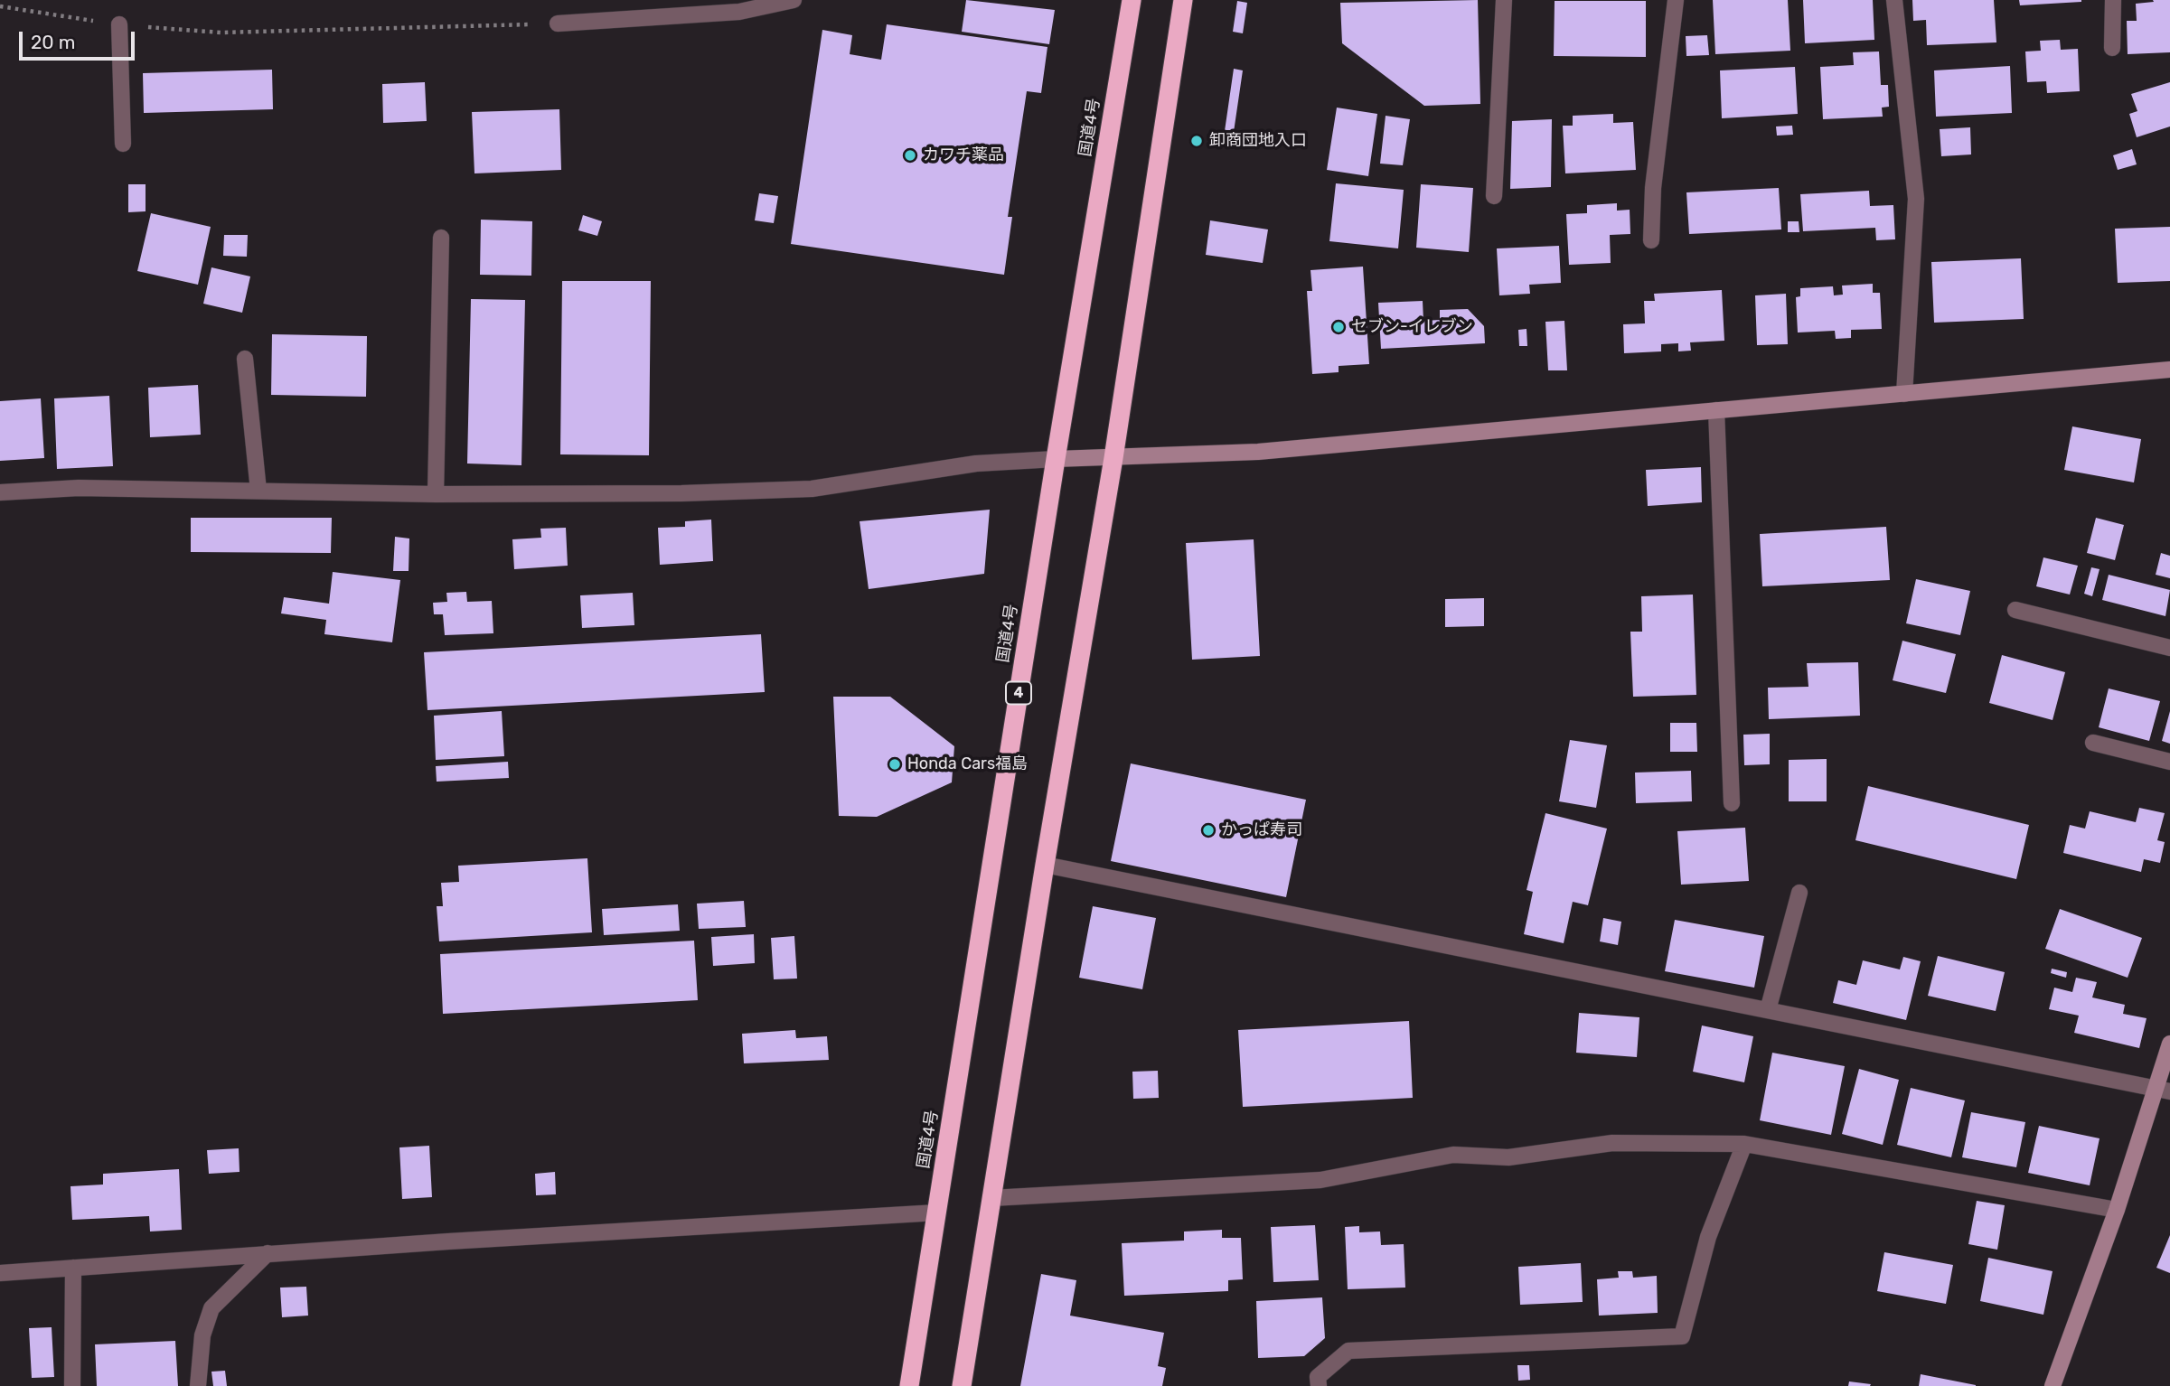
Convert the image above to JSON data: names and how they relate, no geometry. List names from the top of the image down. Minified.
{"streets":{"highway":["国道4号","4"]},"places":["卸商団地入口","カワチ薬品","セブン-イレブン","Honda Cars福島","かっぱ寿司"],"scale_bar":"20 m"}
